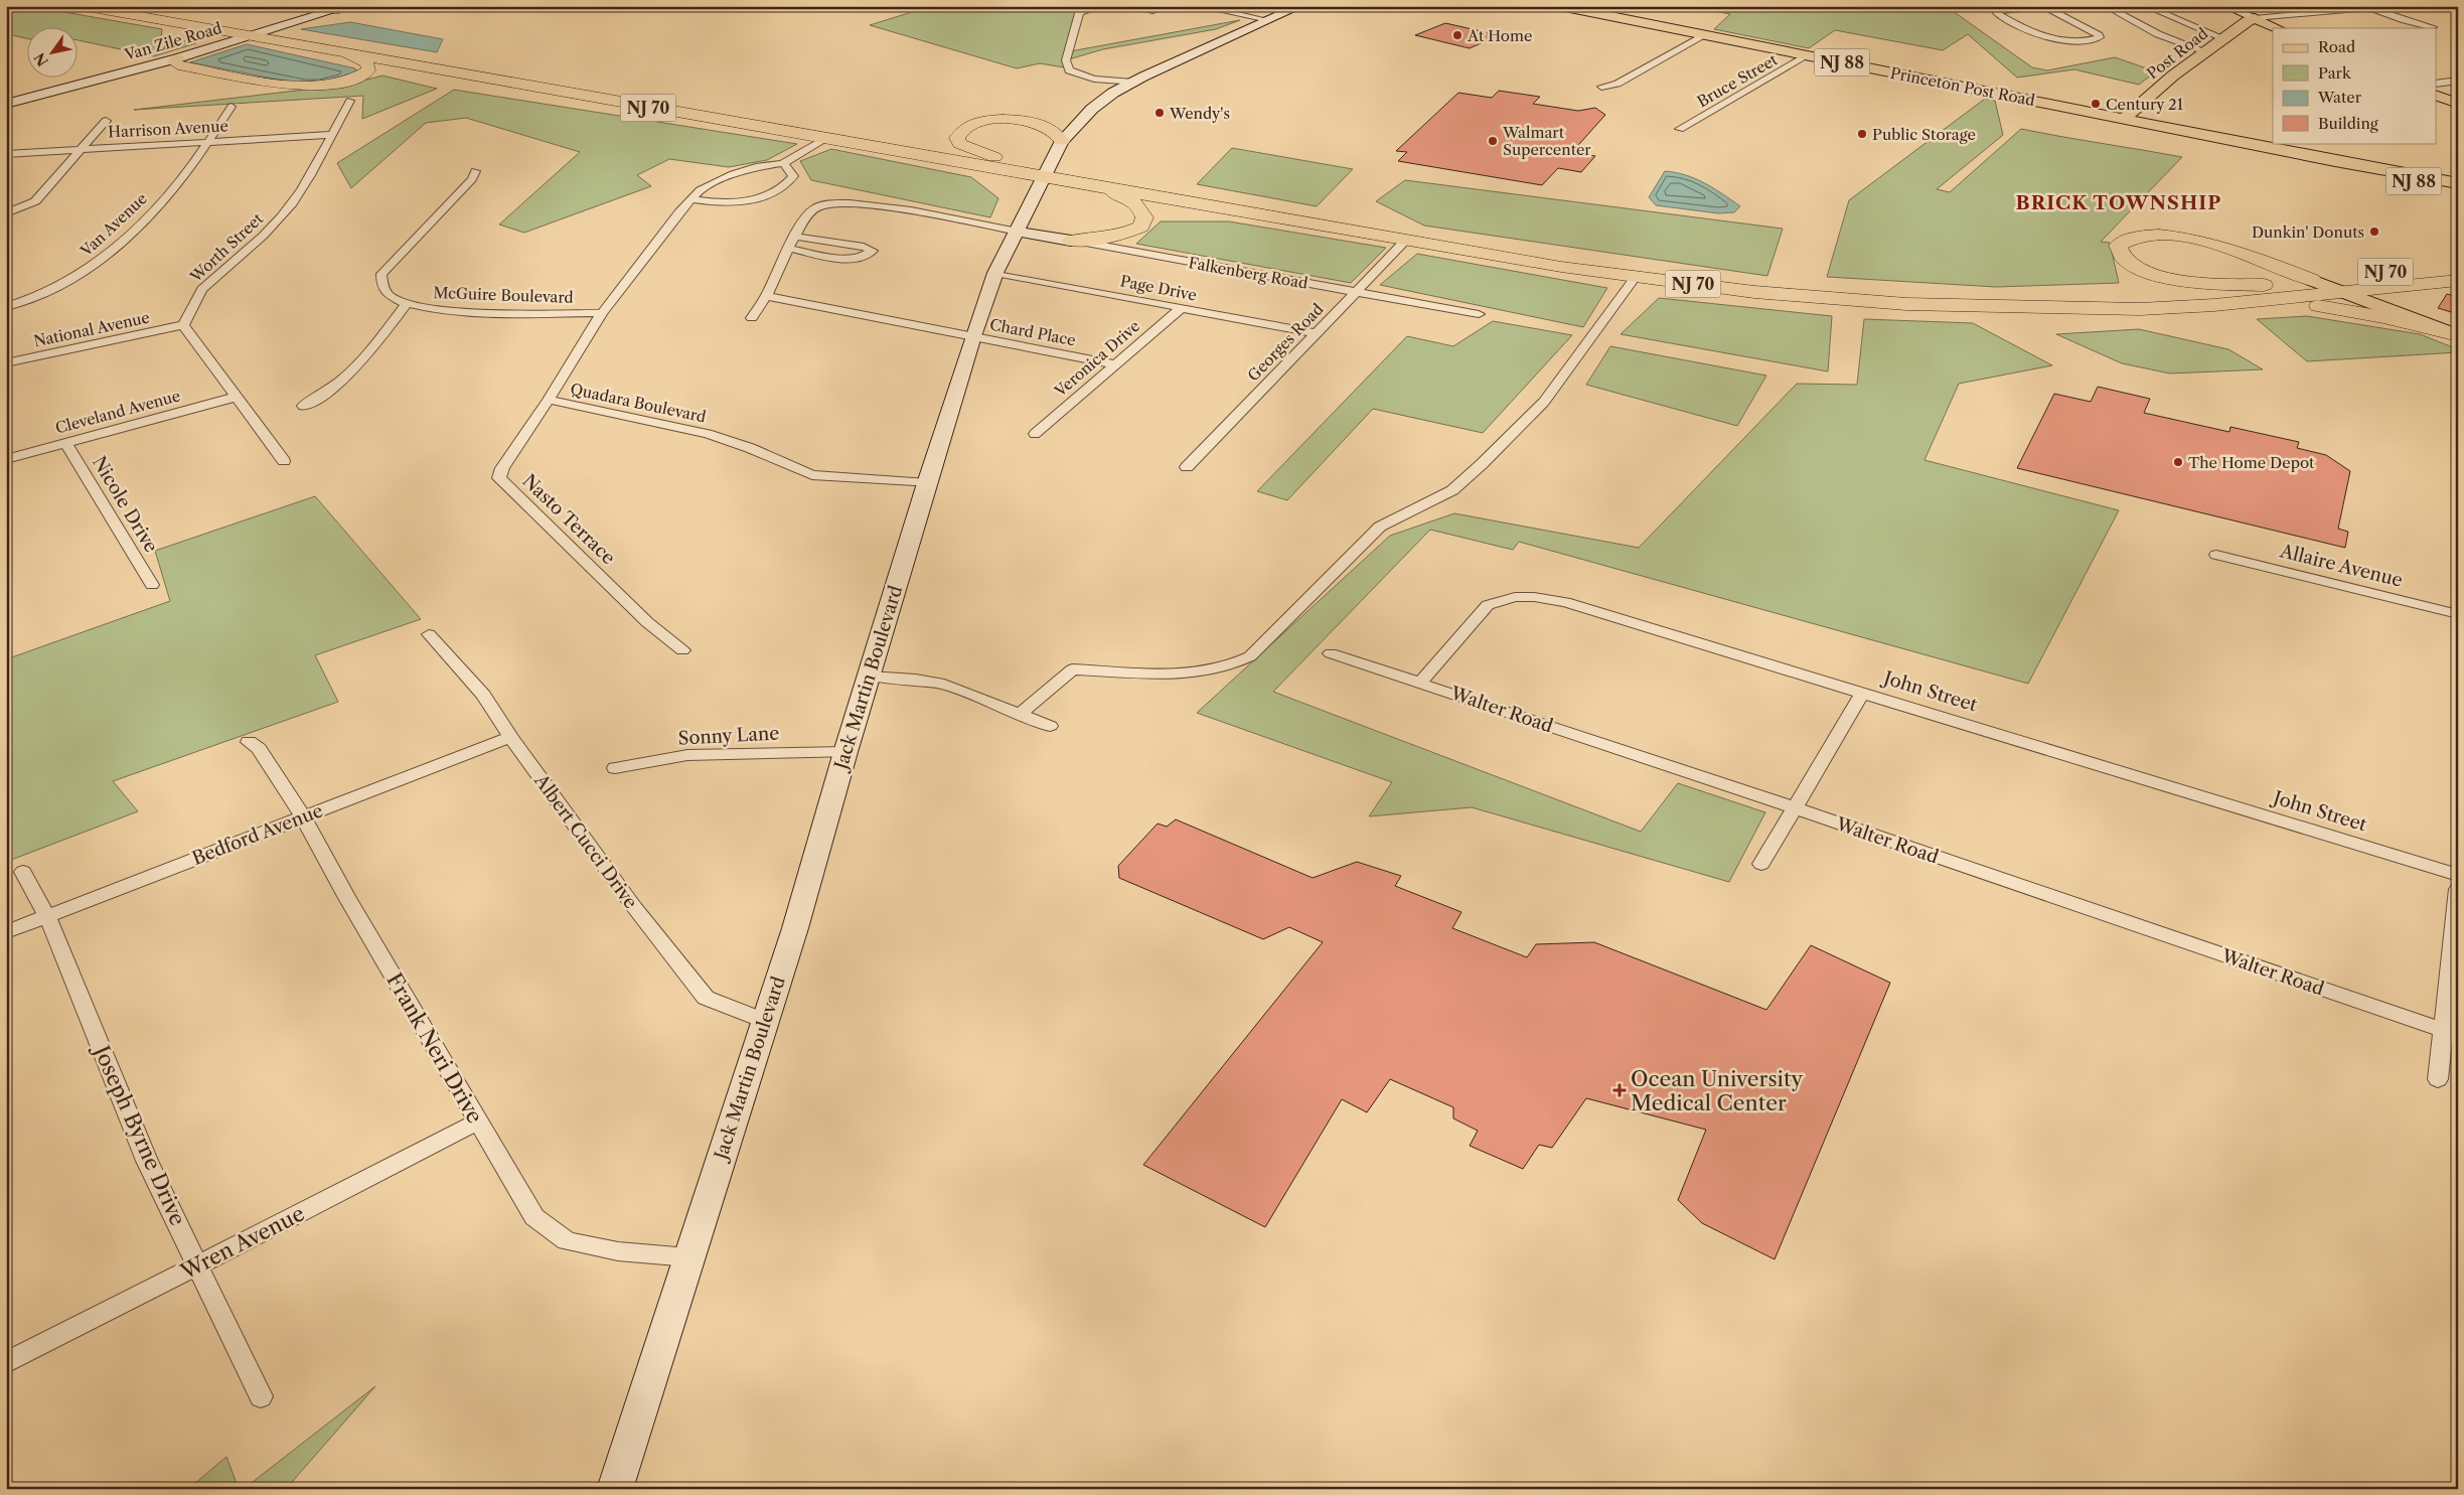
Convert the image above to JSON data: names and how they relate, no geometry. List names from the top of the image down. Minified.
{"streets":{"highway":["NJ 70"],"main road":["Post Road","NJ 88","Princeton Post Road"],"street":["Van Zile Road","Bruce Street","Harrison Avenue","Van Avenue","Worth Street","Falkenberg Road","Page Drive","McGuire Boulevard","National Avenue","Chard Place","Georges Road","Veronica Drive","Quadara Boulevard","Cleveland Avenue","Nicole Drive","Nasto Terrace","Allaire Avenue","Jack Martin Boulevard","John Street","Walter Road","Sonny Lane","Bedford Avenue","Albert Cucci Drive","Frank Neri Drive","Joseph Byrne Drive","Wren Avenue"]},"crossings":[["Van Zile Road","NJ 70"],["Post Road","Princeton Post Road"],["Bruce Street","Princeton Post Road"],["NJ 70","Georges Road"],["NJ 70","Quadara Boulevard"],["NJ 70","Jack Martin Boulevard"],["Harrison Avenue","Van Avenue"],["Harrison Avenue","Worth Street"],["Worth Street","National Avenue"],["Falkenberg Road","Georges Road"],["Falkenberg Road","Jack Martin Boulevard"],["Page Drive","Georges Road"],["Page Drive","Veronica Drive"],["Page Drive","Jack Martin Boulevard"],["McGuire Boulevard","Quadara Boulevard"],["Chard Place","Veronica Drive"],["Chard Place","Jack Martin Boulevard"],["Quadara Boulevard","Nasto Terrace"],["Quadara Boulevard","Jack Martin Boulevard"],["Cleveland Avenue","Nicole Drive"],["Jack Martin Boulevard","Sonny Lane"],["Jack Martin Boulevard","Albert Cucci Drive"],["Jack Martin Boulevard","Frank Neri Drive"],["John Street","Walter Road"],["Bedford Avenue","Albert Cucci Drive"],["Bedford Avenue","Frank Neri Drive"],["Bedford Avenue","Joseph Byrne Drive"],["Frank Neri Drive","Wren Avenue"],["Joseph Byrne Drive","Wren Avenue"]],"districts":["BRICK TOWNSHIP"],"places":{"other":["At Home","Century 21","Wendy's","Public Storage","Walmart Supercenter","Dunkin' Donuts","The Home Depot"],"health":["Ocean University Medical Center"]},"legend":["Road","Park","Water","Building"],"north":"bottom left"}
